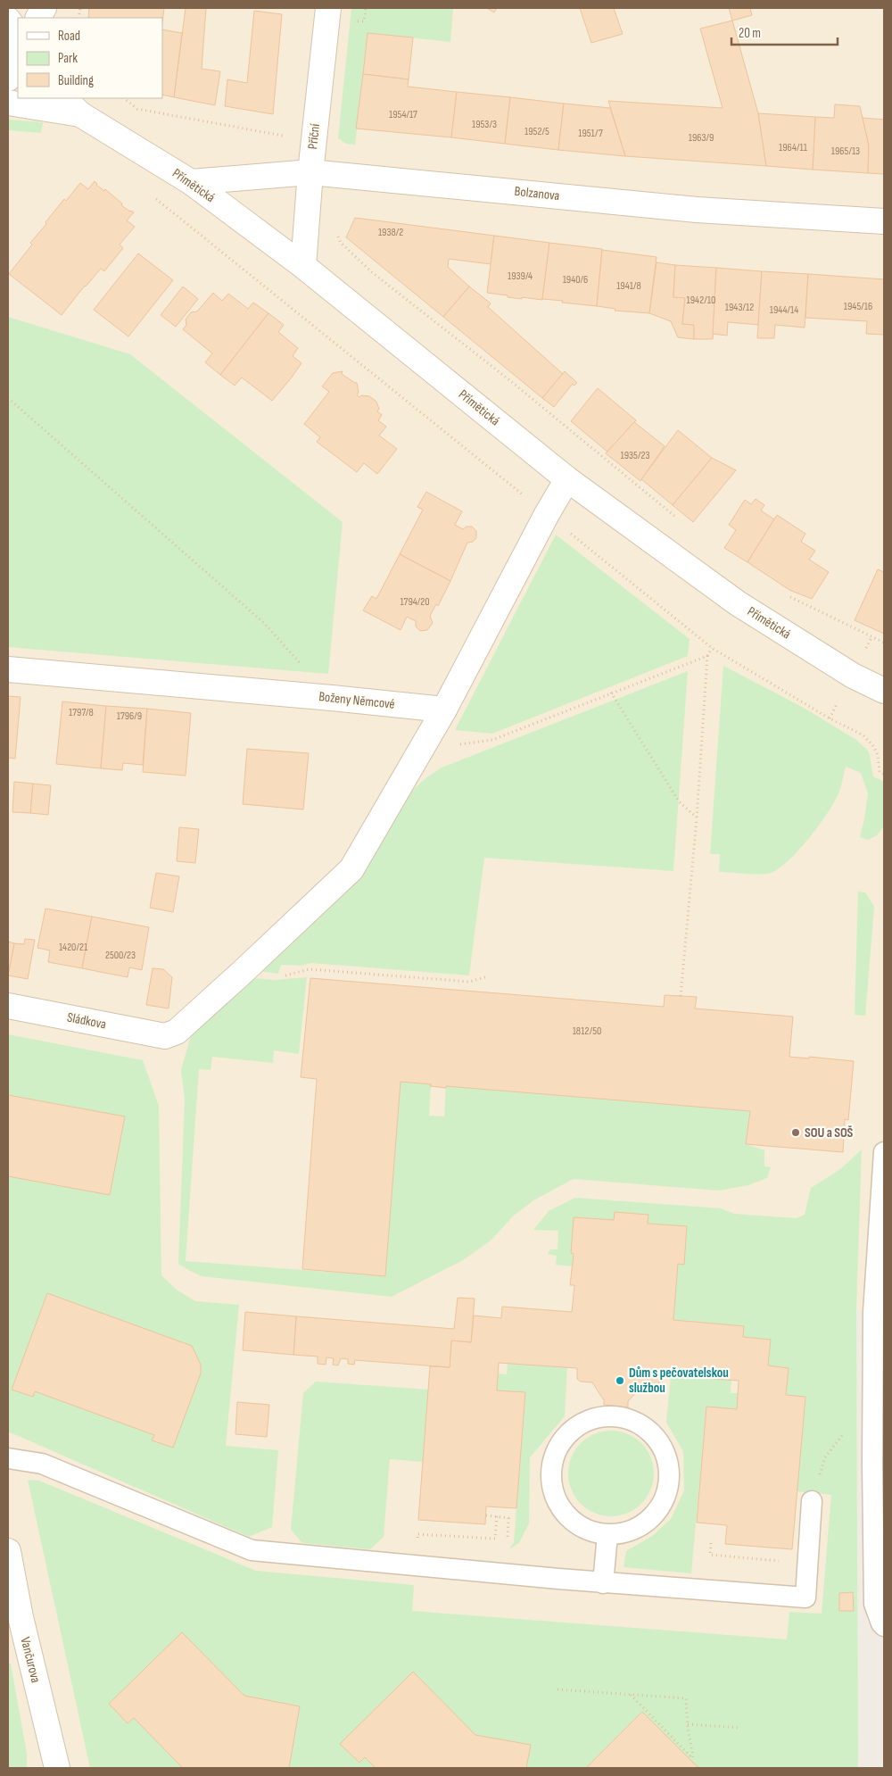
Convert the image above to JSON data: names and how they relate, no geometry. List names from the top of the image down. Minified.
{"streets":{"street":["Příční","Přímětická","Bolzanova","Boženy Němcové","Sládkova","Vančurova"]},"crossings":[["Příční","Přímětická"],["Příční","Bolzanova"],["Přímětická","Bolzanova"]],"places":["SOU a SOŠ","Dům s pečovatelskou službou"],"house_numbers":["1954/17","1953/3","1952/5","1951/7","1963/9","1964/11","1965/13","1938/2","1939/4","1940/6","1941/8","1942/10","1945/16","1943/12","1944/14","1935/23","1794/20","1797/8","1796/9","1420/21","2500/23","1812/50"],"legend":["Road","Park","Building"],"scale_bar":"20 m"}
